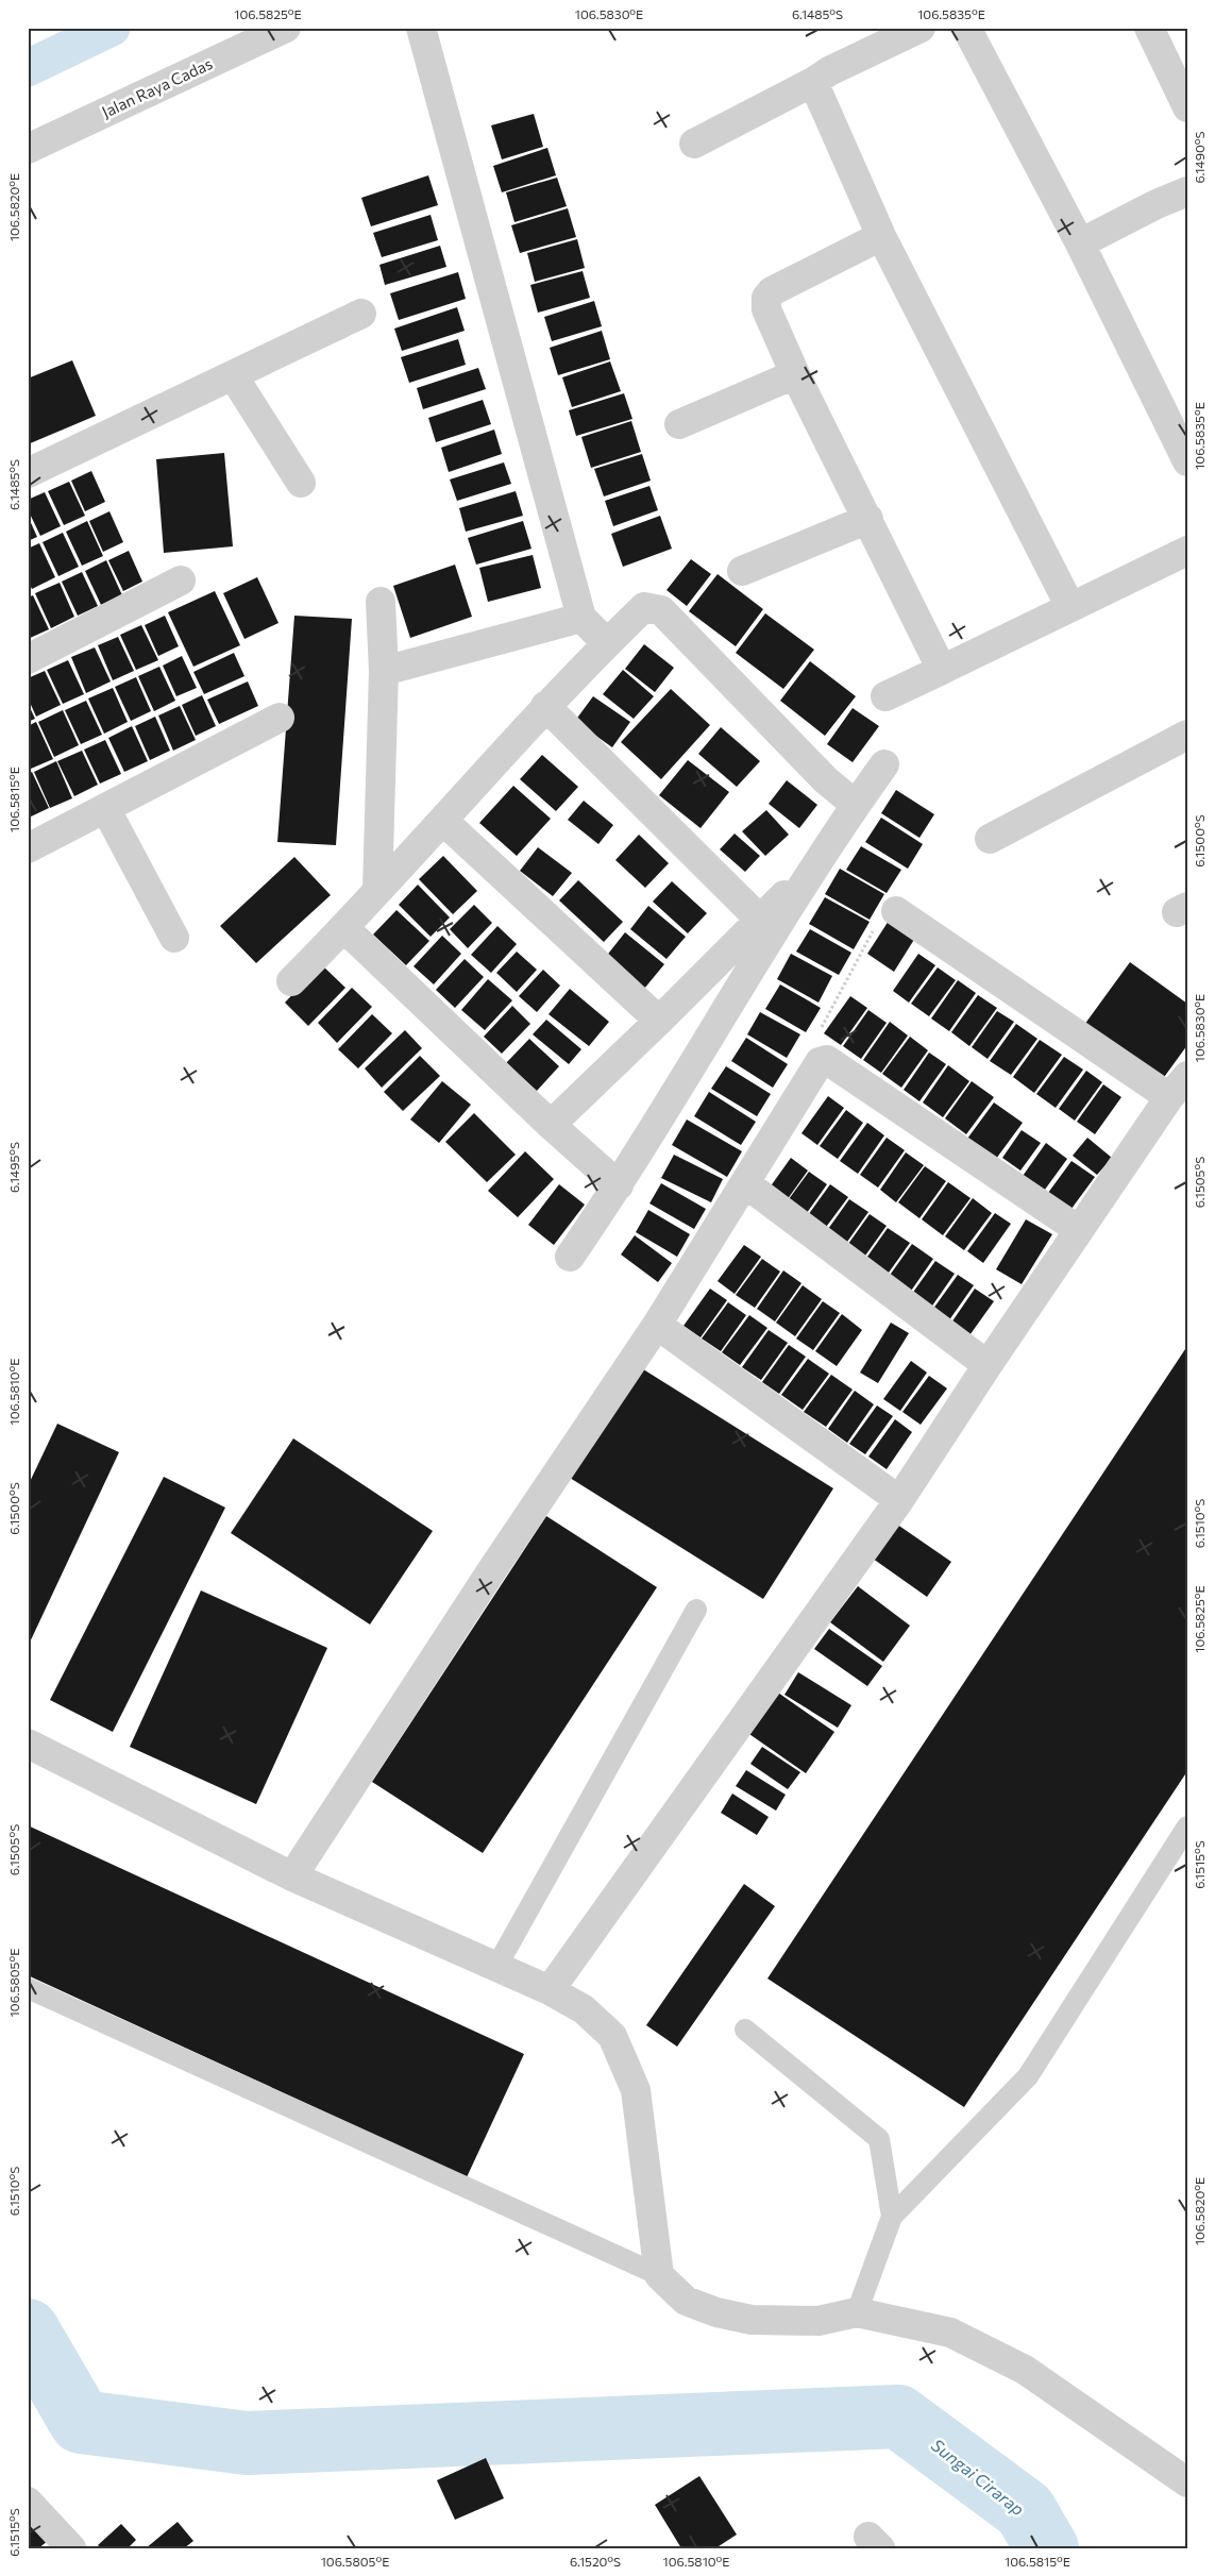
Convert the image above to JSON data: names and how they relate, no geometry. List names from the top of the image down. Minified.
{"streets":{"street":["Jalan Raya Cadas"]},"water":["Sungai Cirarap"],"coordinates":["106.5825°E","106.5830°E","6.1485°S","106.5835°E","6.1490°S","106.5820°E","106.5815°E","6.1500°S","6.1495°S","6.1505°S","106.5810°E","6.1510°S","6.1515°S","106.5805°E","6.1520°S"]}
